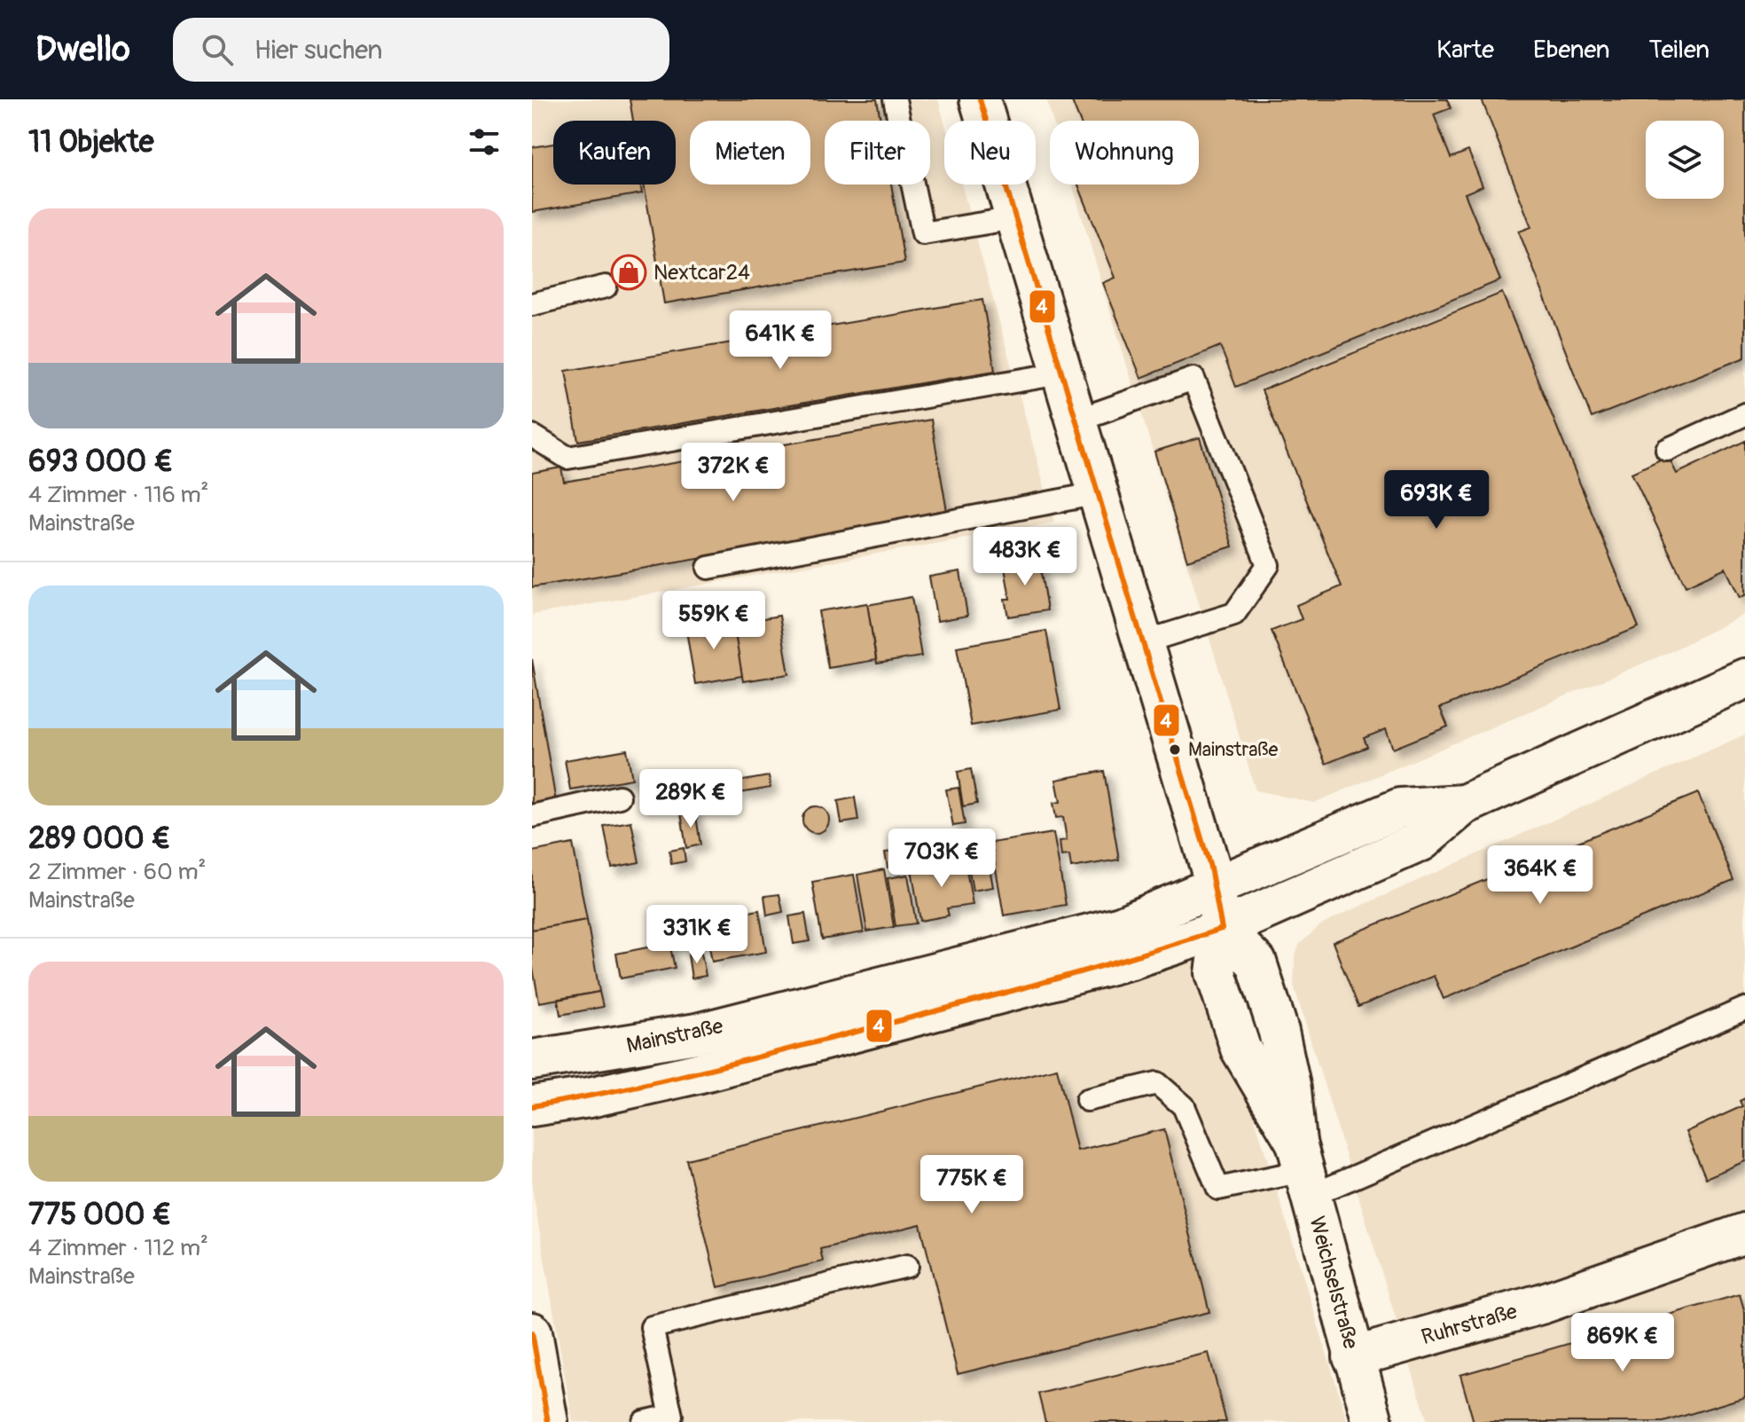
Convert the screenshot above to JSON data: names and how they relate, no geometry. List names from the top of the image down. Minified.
{"streets":{"main road":["Mainstraße","Weichselstraße","Ruhrstraße"]},"crossings":[["Mainstraße","Weichselstraße"],["Weichselstraße","Ruhrstraße"]],"places":{"shop":["Nextcar24"],"other":["Mainstraße"]},"lines":["transit line 4"],"page":{"header":"Dwello","search":"Hier suchen","nav":["Karte","Ebenen","Teilen"],"heading":"11 Objekte","chip":["Kaufen","Mieten","Filter","Neu","Wohnung"],"list":[{"name":"693 000 €","note":"4 Zimmer · 116 m² · Mainstraße"},{"name":"289 000 €","note":"2 Zimmer · 60 m² · Mainstraße"},{"name":"775 000 €","note":"4 Zimmer · 112 m² · Mainstraße"}],"price":["641K €","372K €","693K €","483K €","559K €","289K €","703K €","364K €","331K €","775K €","869K €"]}}
